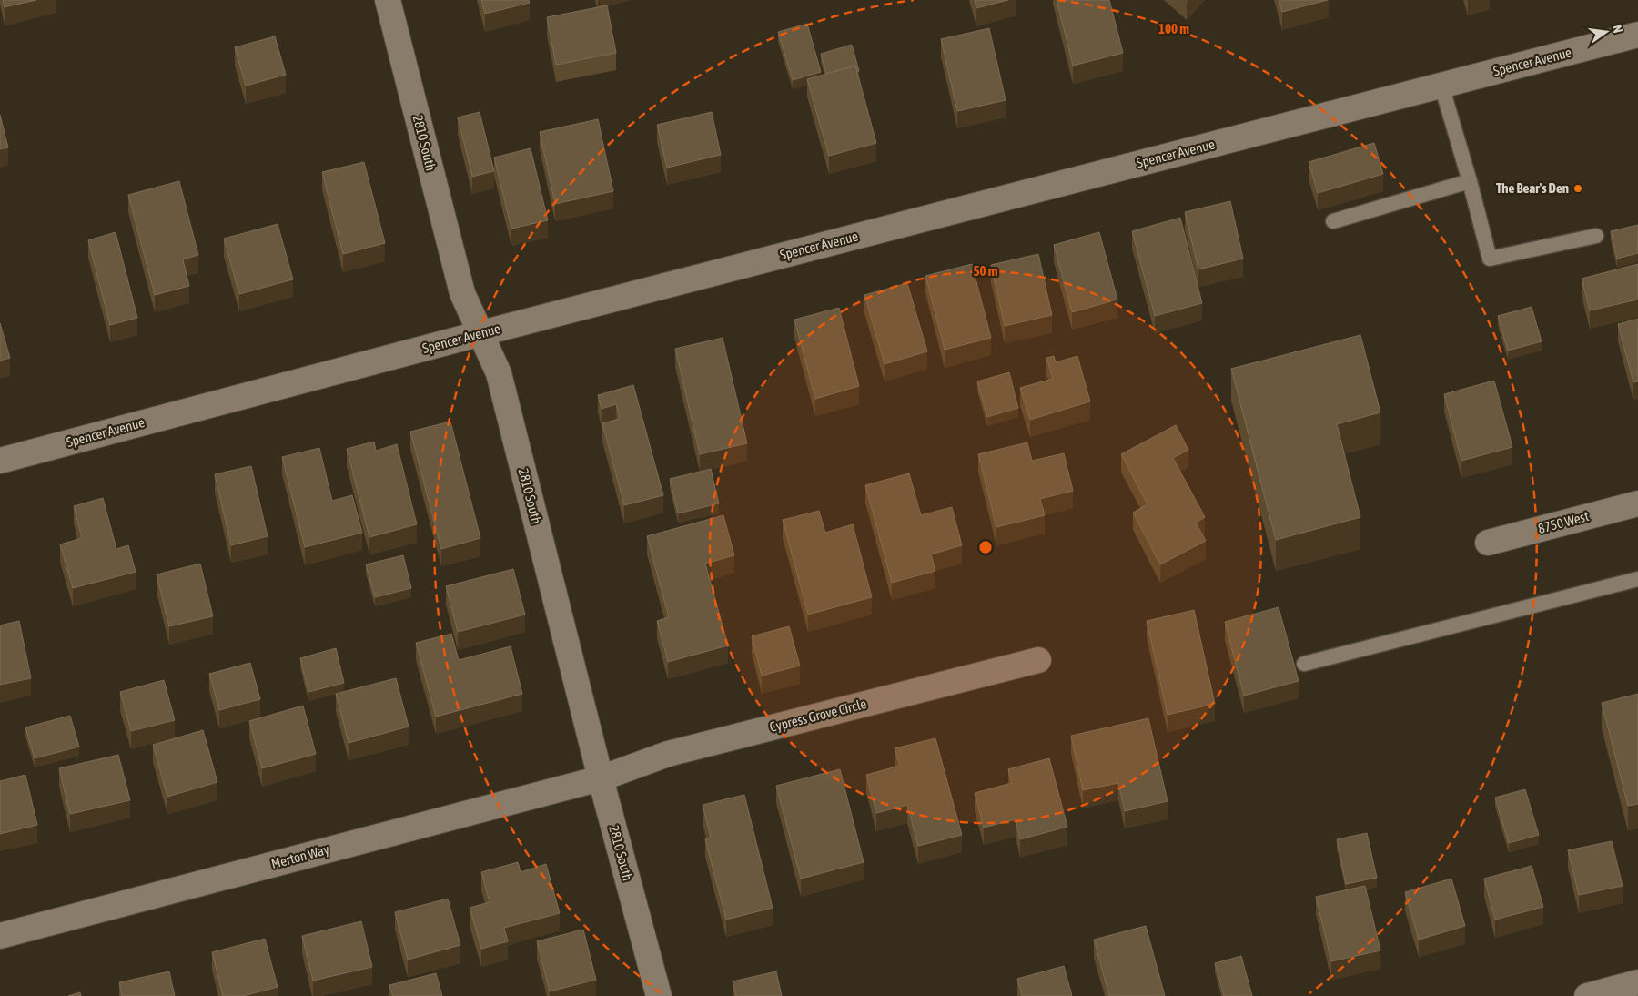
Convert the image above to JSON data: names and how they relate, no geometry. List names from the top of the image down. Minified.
{"streets":{"street":["Spencer Avenue","2810 South","8750 West","Cypress Grove Circle","Merton Way"]},"crossings":[["Spencer Avenue","2810 South"],["2810 South","Cypress Grove Circle"],["2810 South","Merton Way"],["Cypress Grove Circle","Merton Way"]],"places":["The Bear's Den"],"north":"right","rings":["100 m","50 m"]}
